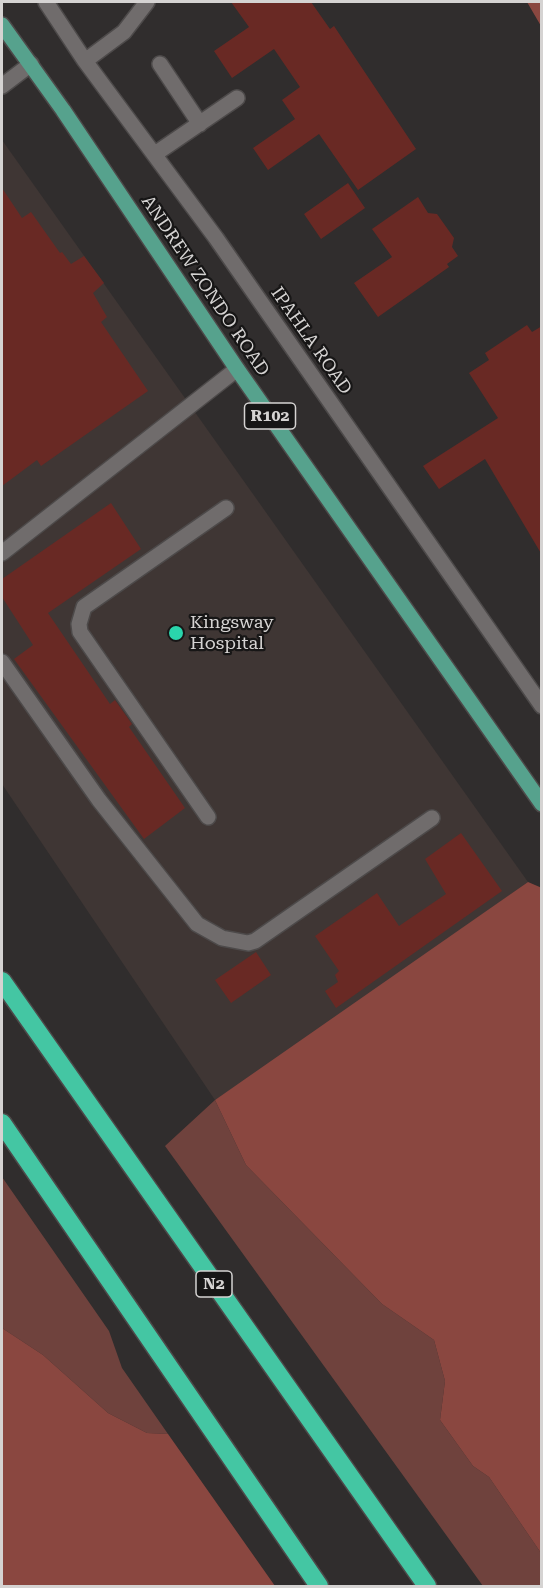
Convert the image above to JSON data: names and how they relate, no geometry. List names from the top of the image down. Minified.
{"streets":{"highway":["N2"],"main road":["ANDREW ZONDO ROAD","R102"],"street":["IPAHLA ROAD"]},"places":["Kingsway Hospital"]}
